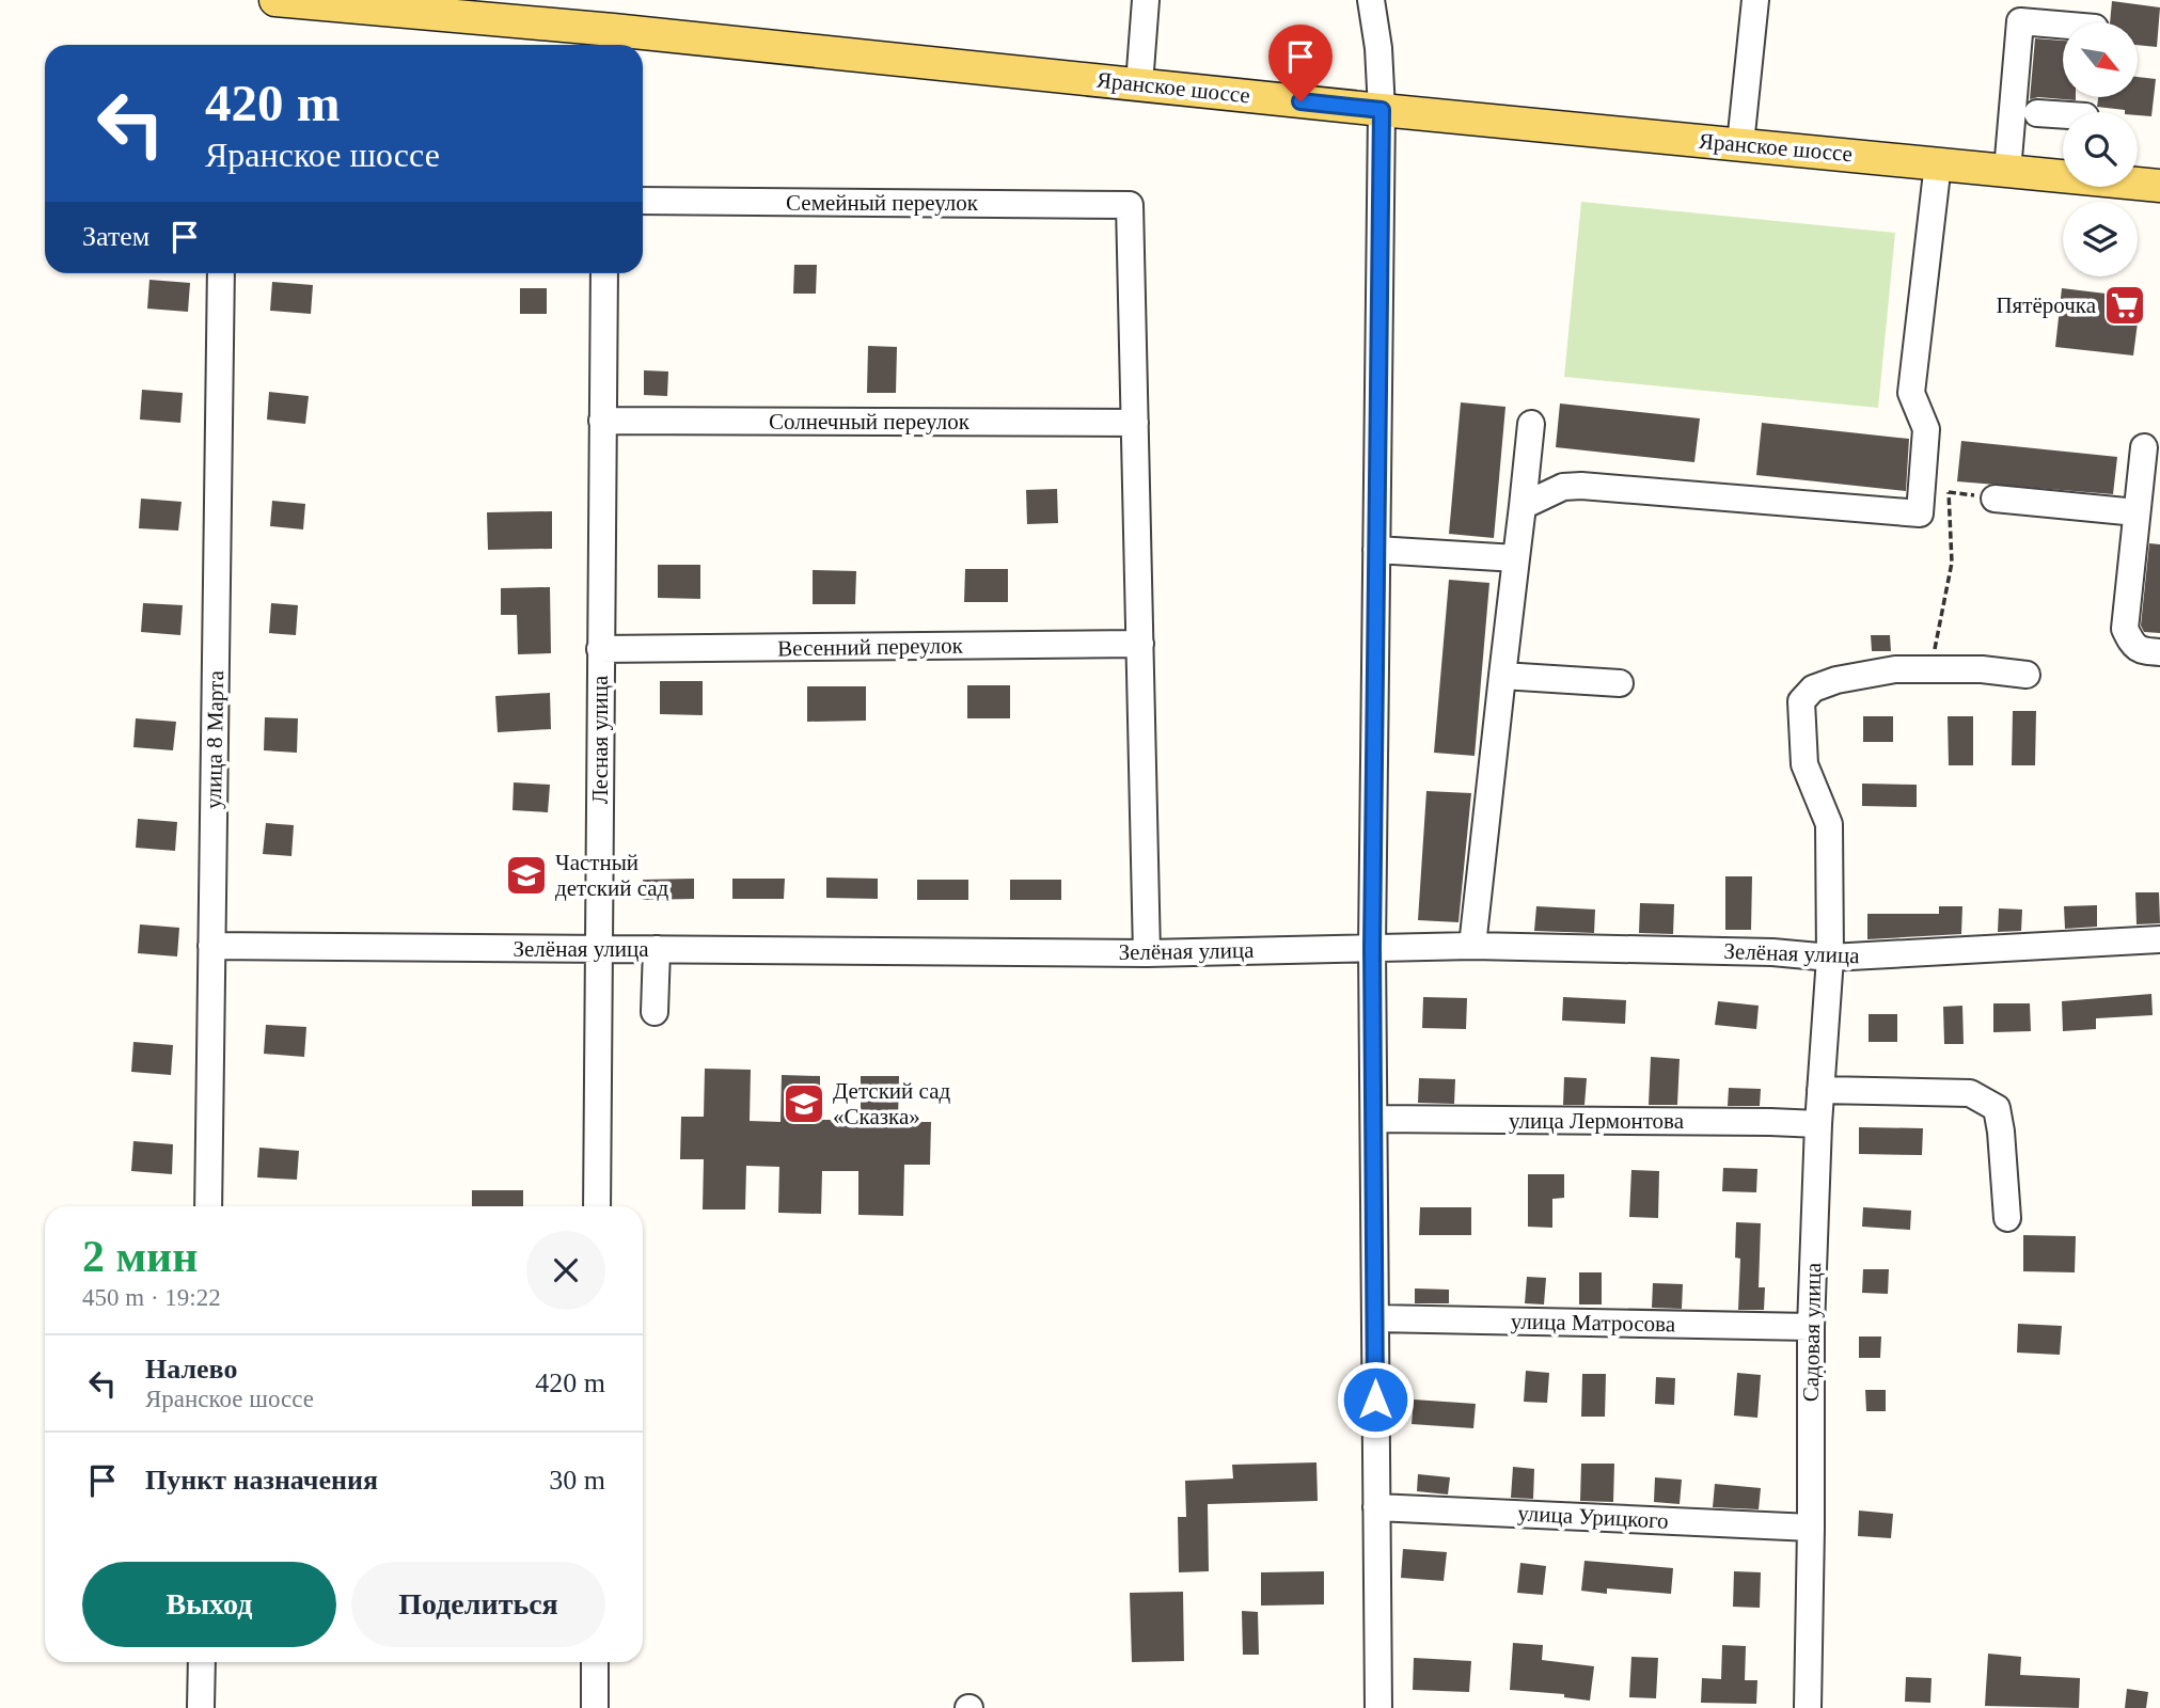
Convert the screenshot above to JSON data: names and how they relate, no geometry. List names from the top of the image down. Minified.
{"streets":{"main road":["Яранское шоссе"],"street":["Семейный переулок","Солнечный переулок","Весенний переулок","улица 8 Марта","Лесная улица","Зелёная улица","улица Лермонтова","улица Матросова","Садовая улица","улица Урицкого"]},"crossings":[["Семейный переулок","Солнечный переулок"],["Солнечный переулок","Лесная улица"],["Весенний переулок","Лесная улица"],["улица 8 Марта","Зелёная улица"],["Лесная улица","Зелёная улица"],["Зелёная улица","Садовая улица"],["улица Лермонтова","Садовая улица"],["улица Матросова","Садовая улица"],["Садовая улица","улица Урицкого"]],"places":{"supermarket":["Пятёрочка"],"school or university":["Частный детский сад","Детский сад «Сказка»"]},"north":"bottom right","page":{"turn":["420 m","Яранское шоссе"],"then":"Затем","heading":["2 мин","450 m · 19:22"],"list":[{"name":"Налево","note":"Яранское шоссе","value":"420 m"},{"name":"Пункт назначения","value":"30 m"}],"buttons":["Выход","Поделиться"]}}
